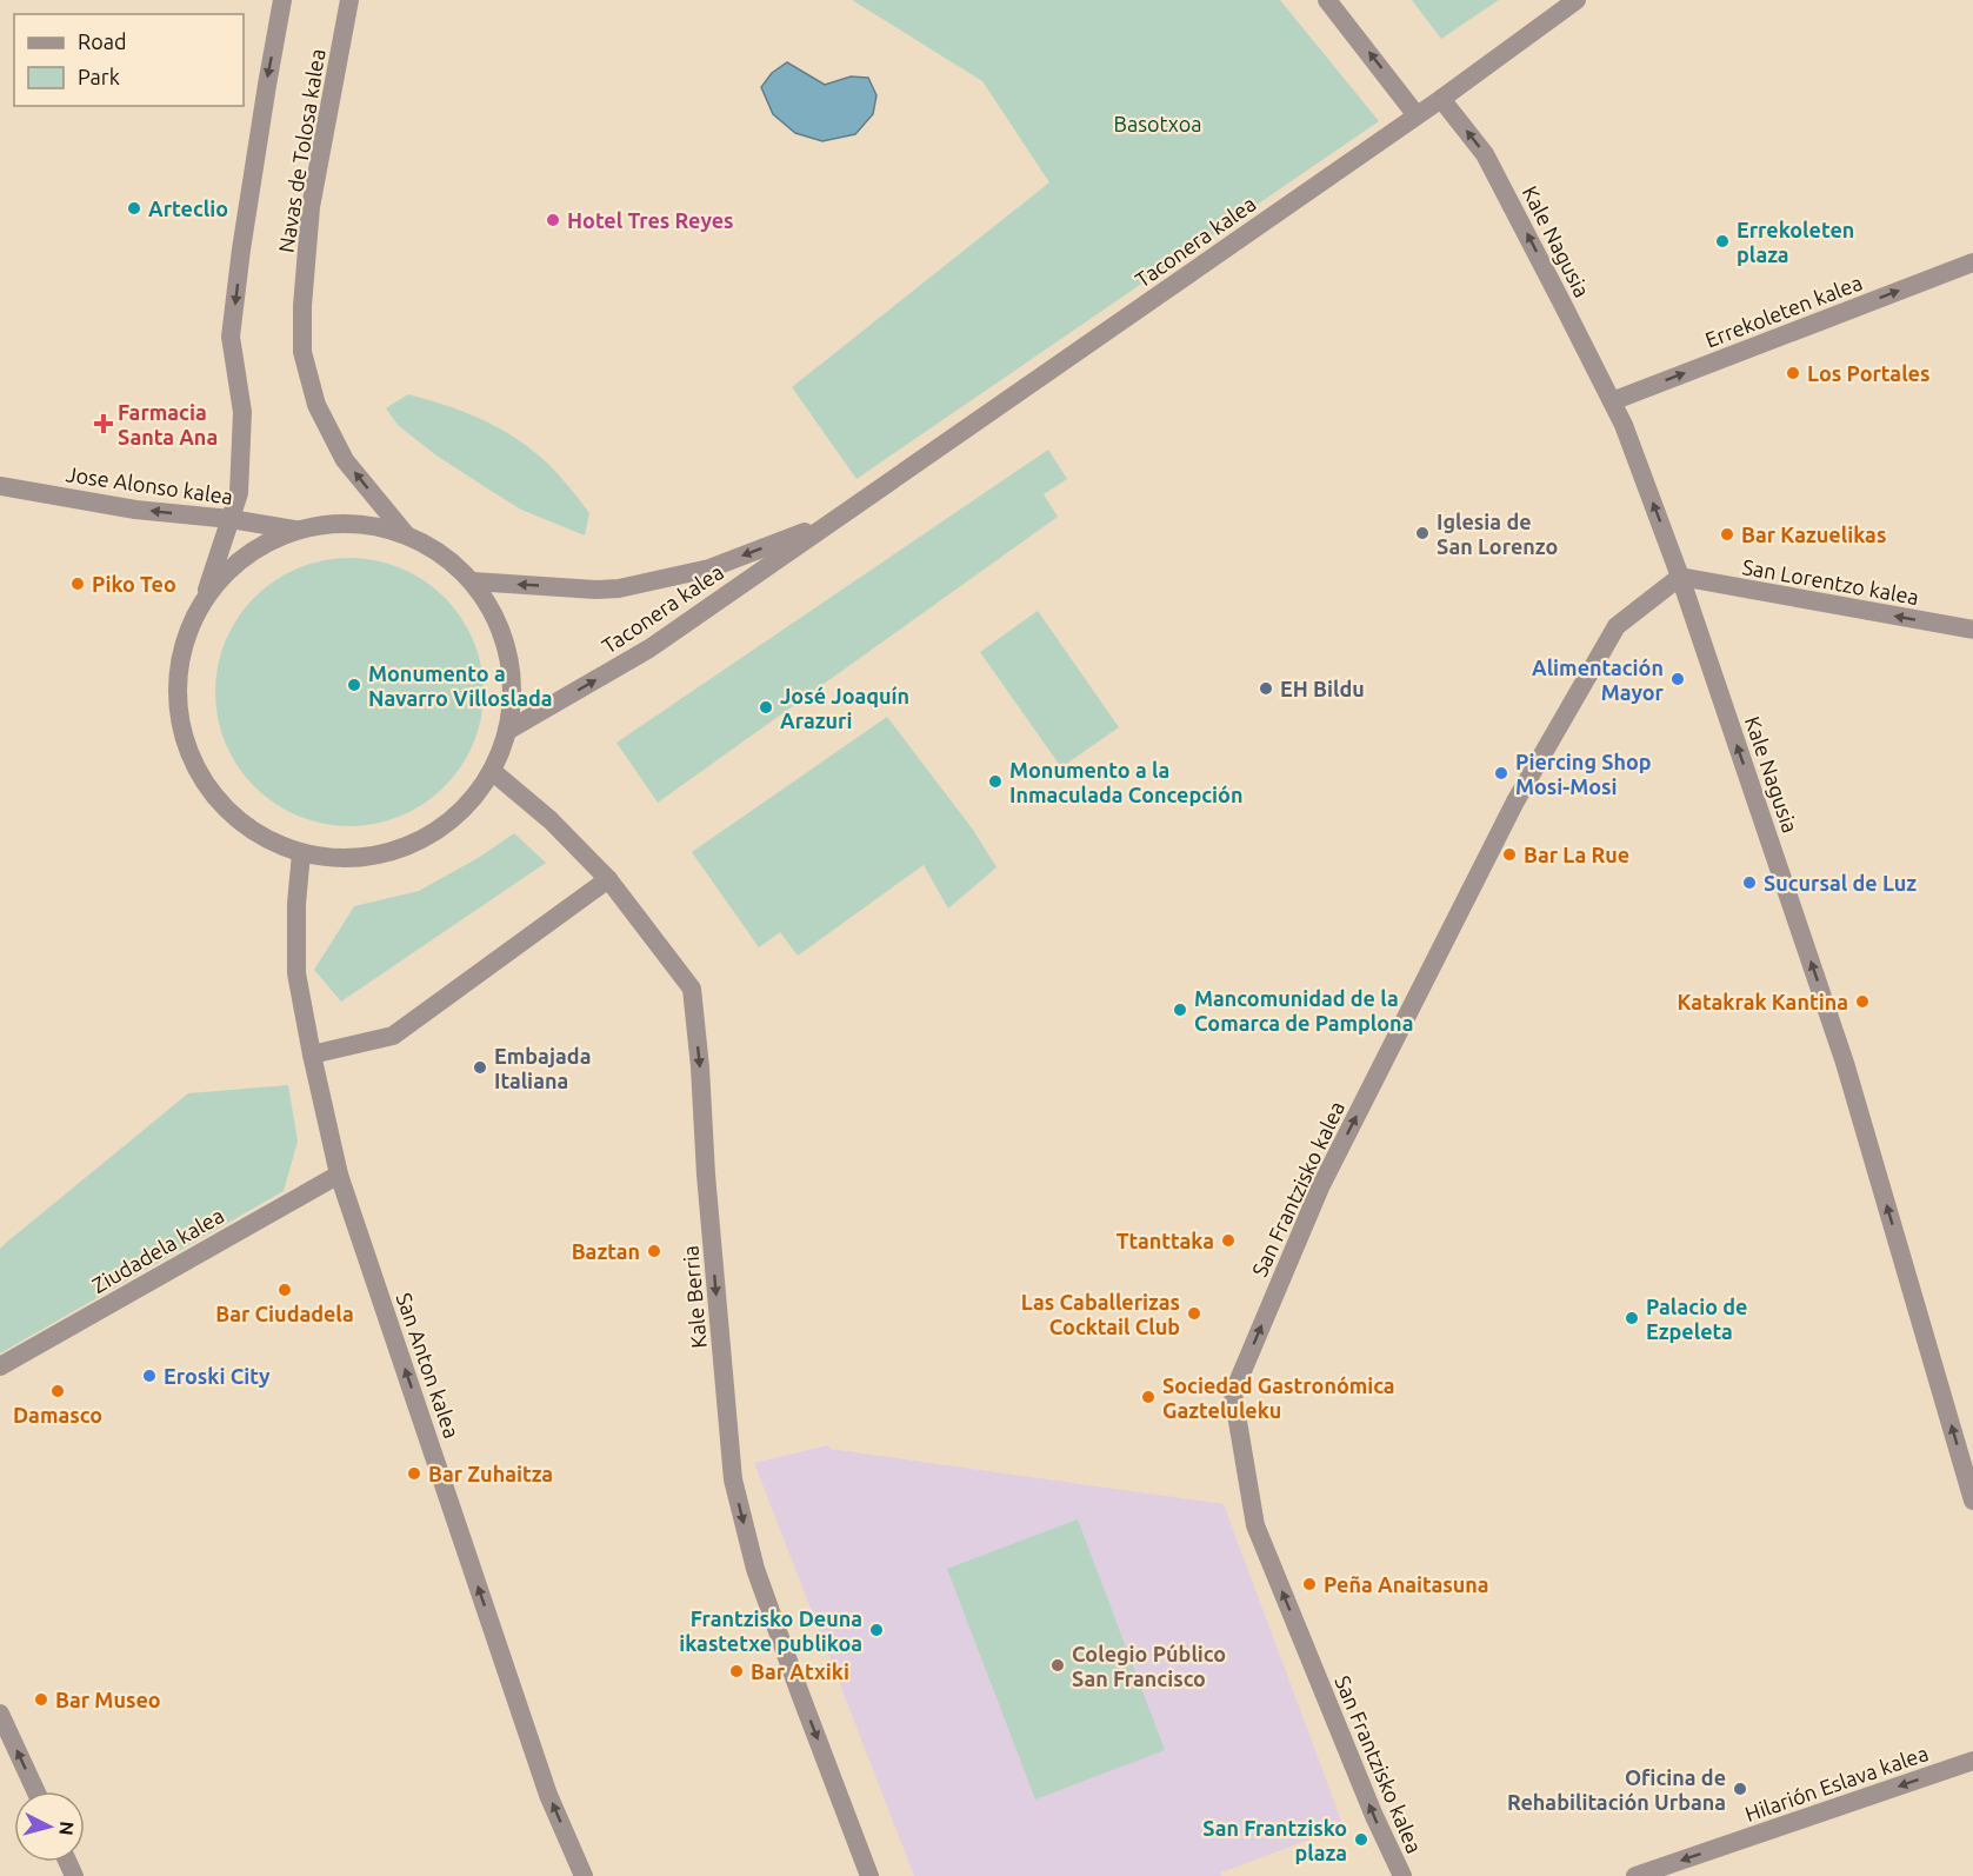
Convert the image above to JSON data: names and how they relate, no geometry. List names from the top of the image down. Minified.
{"streets":{"street":["Navas de Tolosa kalea","Taconera kalea","Kale Nagusia","Errekoleten kalea","Jose Alonso kalea","San Lorentzo kalea","San Frantzisko kalea","Ziudadela kalea","Kale Berria","San Anton kalea","Hilarión Eslava kalea"]},"crossings":[["Navas de Tolosa kalea","Jose Alonso kalea"],["Taconera kalea","Kale Nagusia"],["Kale Nagusia","Errekoleten kalea"],["Kale Nagusia","San Lorentzo kalea"],["Kale Nagusia","San Frantzisko kalea"],["San Lorentzo kalea","San Frantzisko kalea"],["Ziudadela kalea","San Anton kalea"]],"one_way":["Kale Nagusia","Errekoleten kalea","Jose Alonso kalea","San Lorentzo kalea","San Frantzisko kalea","Kale Berria","San Anton kalea","Hilarión Eslava kalea"],"parks":["Basotxoa"],"places":{"other":["Arteclio","Hotel Tres Reyes","Errekoleten plaza","Los Portales","Iglesia de San Lorenzo","Bar Kazuelikas","Piko Teo","Alimentación Mayor","Monumento a Navarro Villoslada","EH Bildu","José Joaquín Arazuri","Piercing Shop Mosi-Mosi","Monumento a la Inmaculada Concepción","Bar La Rue","Sucursal de Luz","Katakrak Kantina","Mancomunidad de la Comarca de Pamplona","Embajada Italiana","Ttanttaka","Baztan","Bar Ciudadela","Las Caballerizas Cocktail Club","Palacio de Ezpeleta","Eroski City","Damasco","Sociedad Gastronómica Gazteluleku","Bar Zuhaitza","Peña Anaitasuna","Frantzisko Deuna ikastetxe publikoa","Colegio Público San Francisco","Bar Atxiki","Bar Museo","Oficina de Rehabilitación Urbana","San Frantzisko plaza"],"health":["Farmacia Santa Ana"]},"legend":["Road","Park"],"north":"right"}
